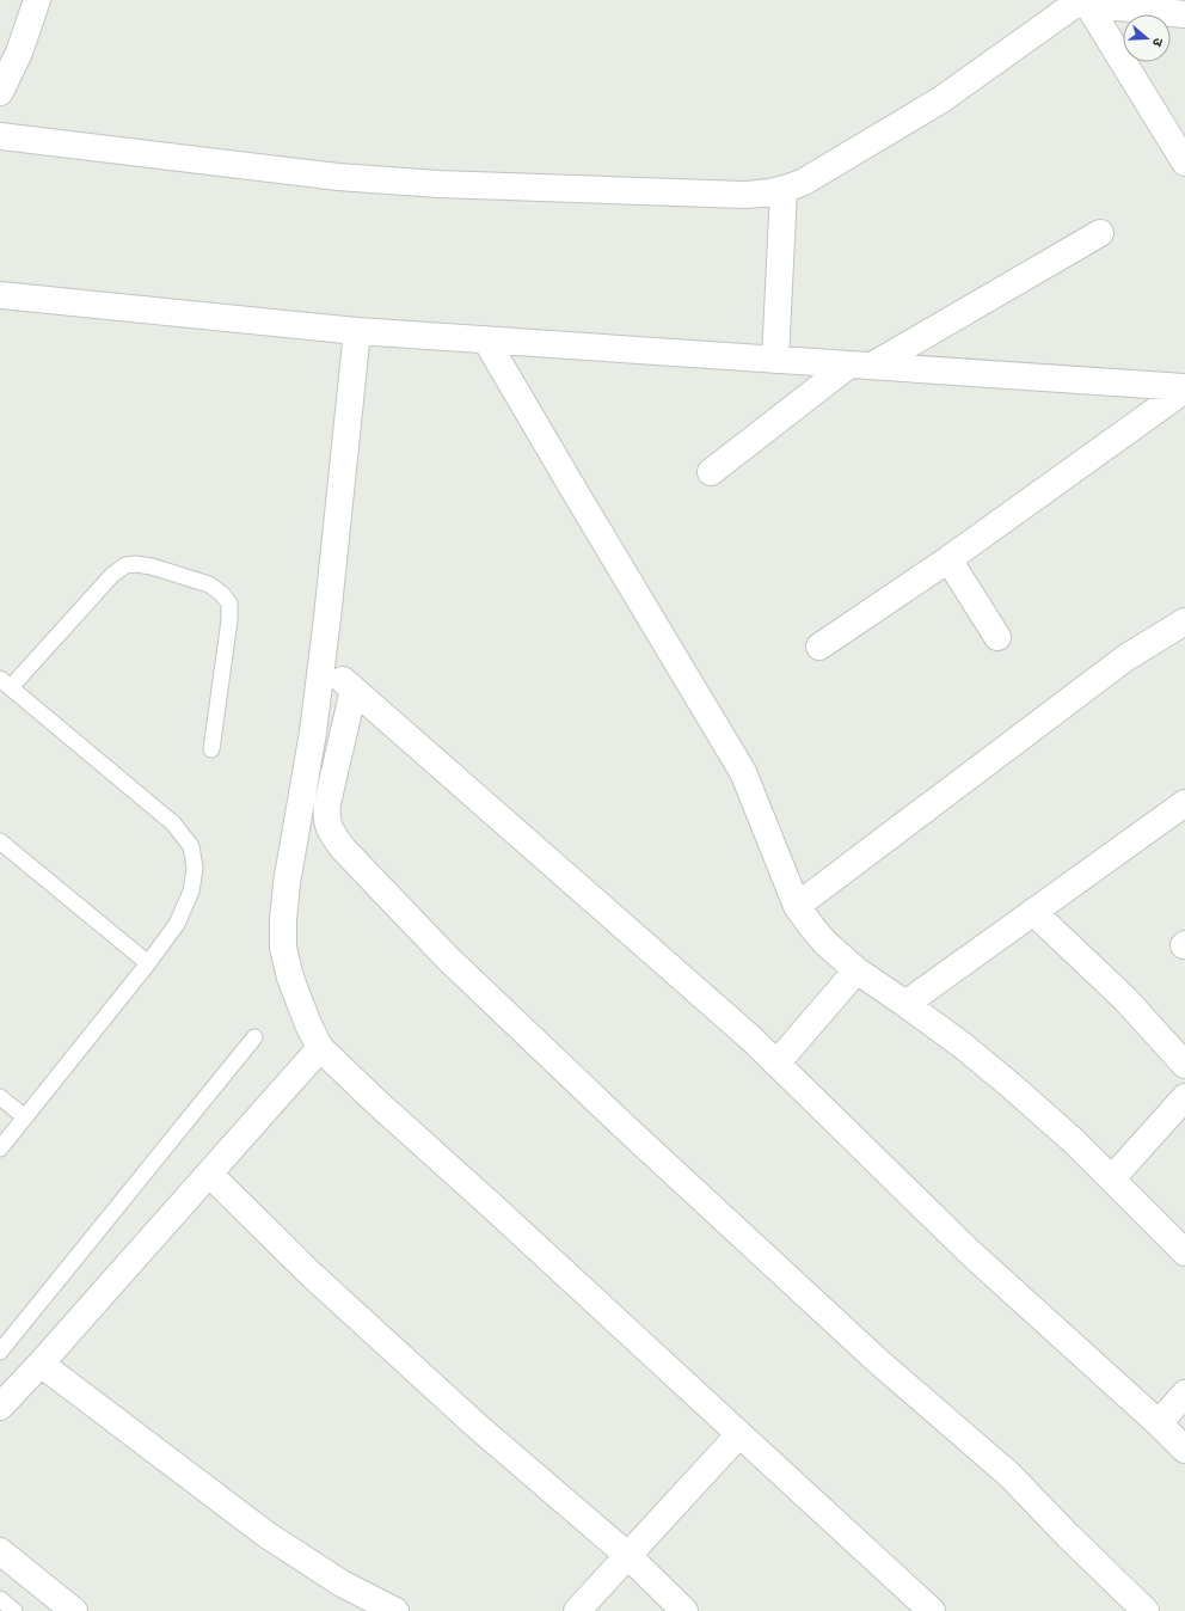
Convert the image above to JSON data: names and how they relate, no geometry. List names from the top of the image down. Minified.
{"north":"right"}
